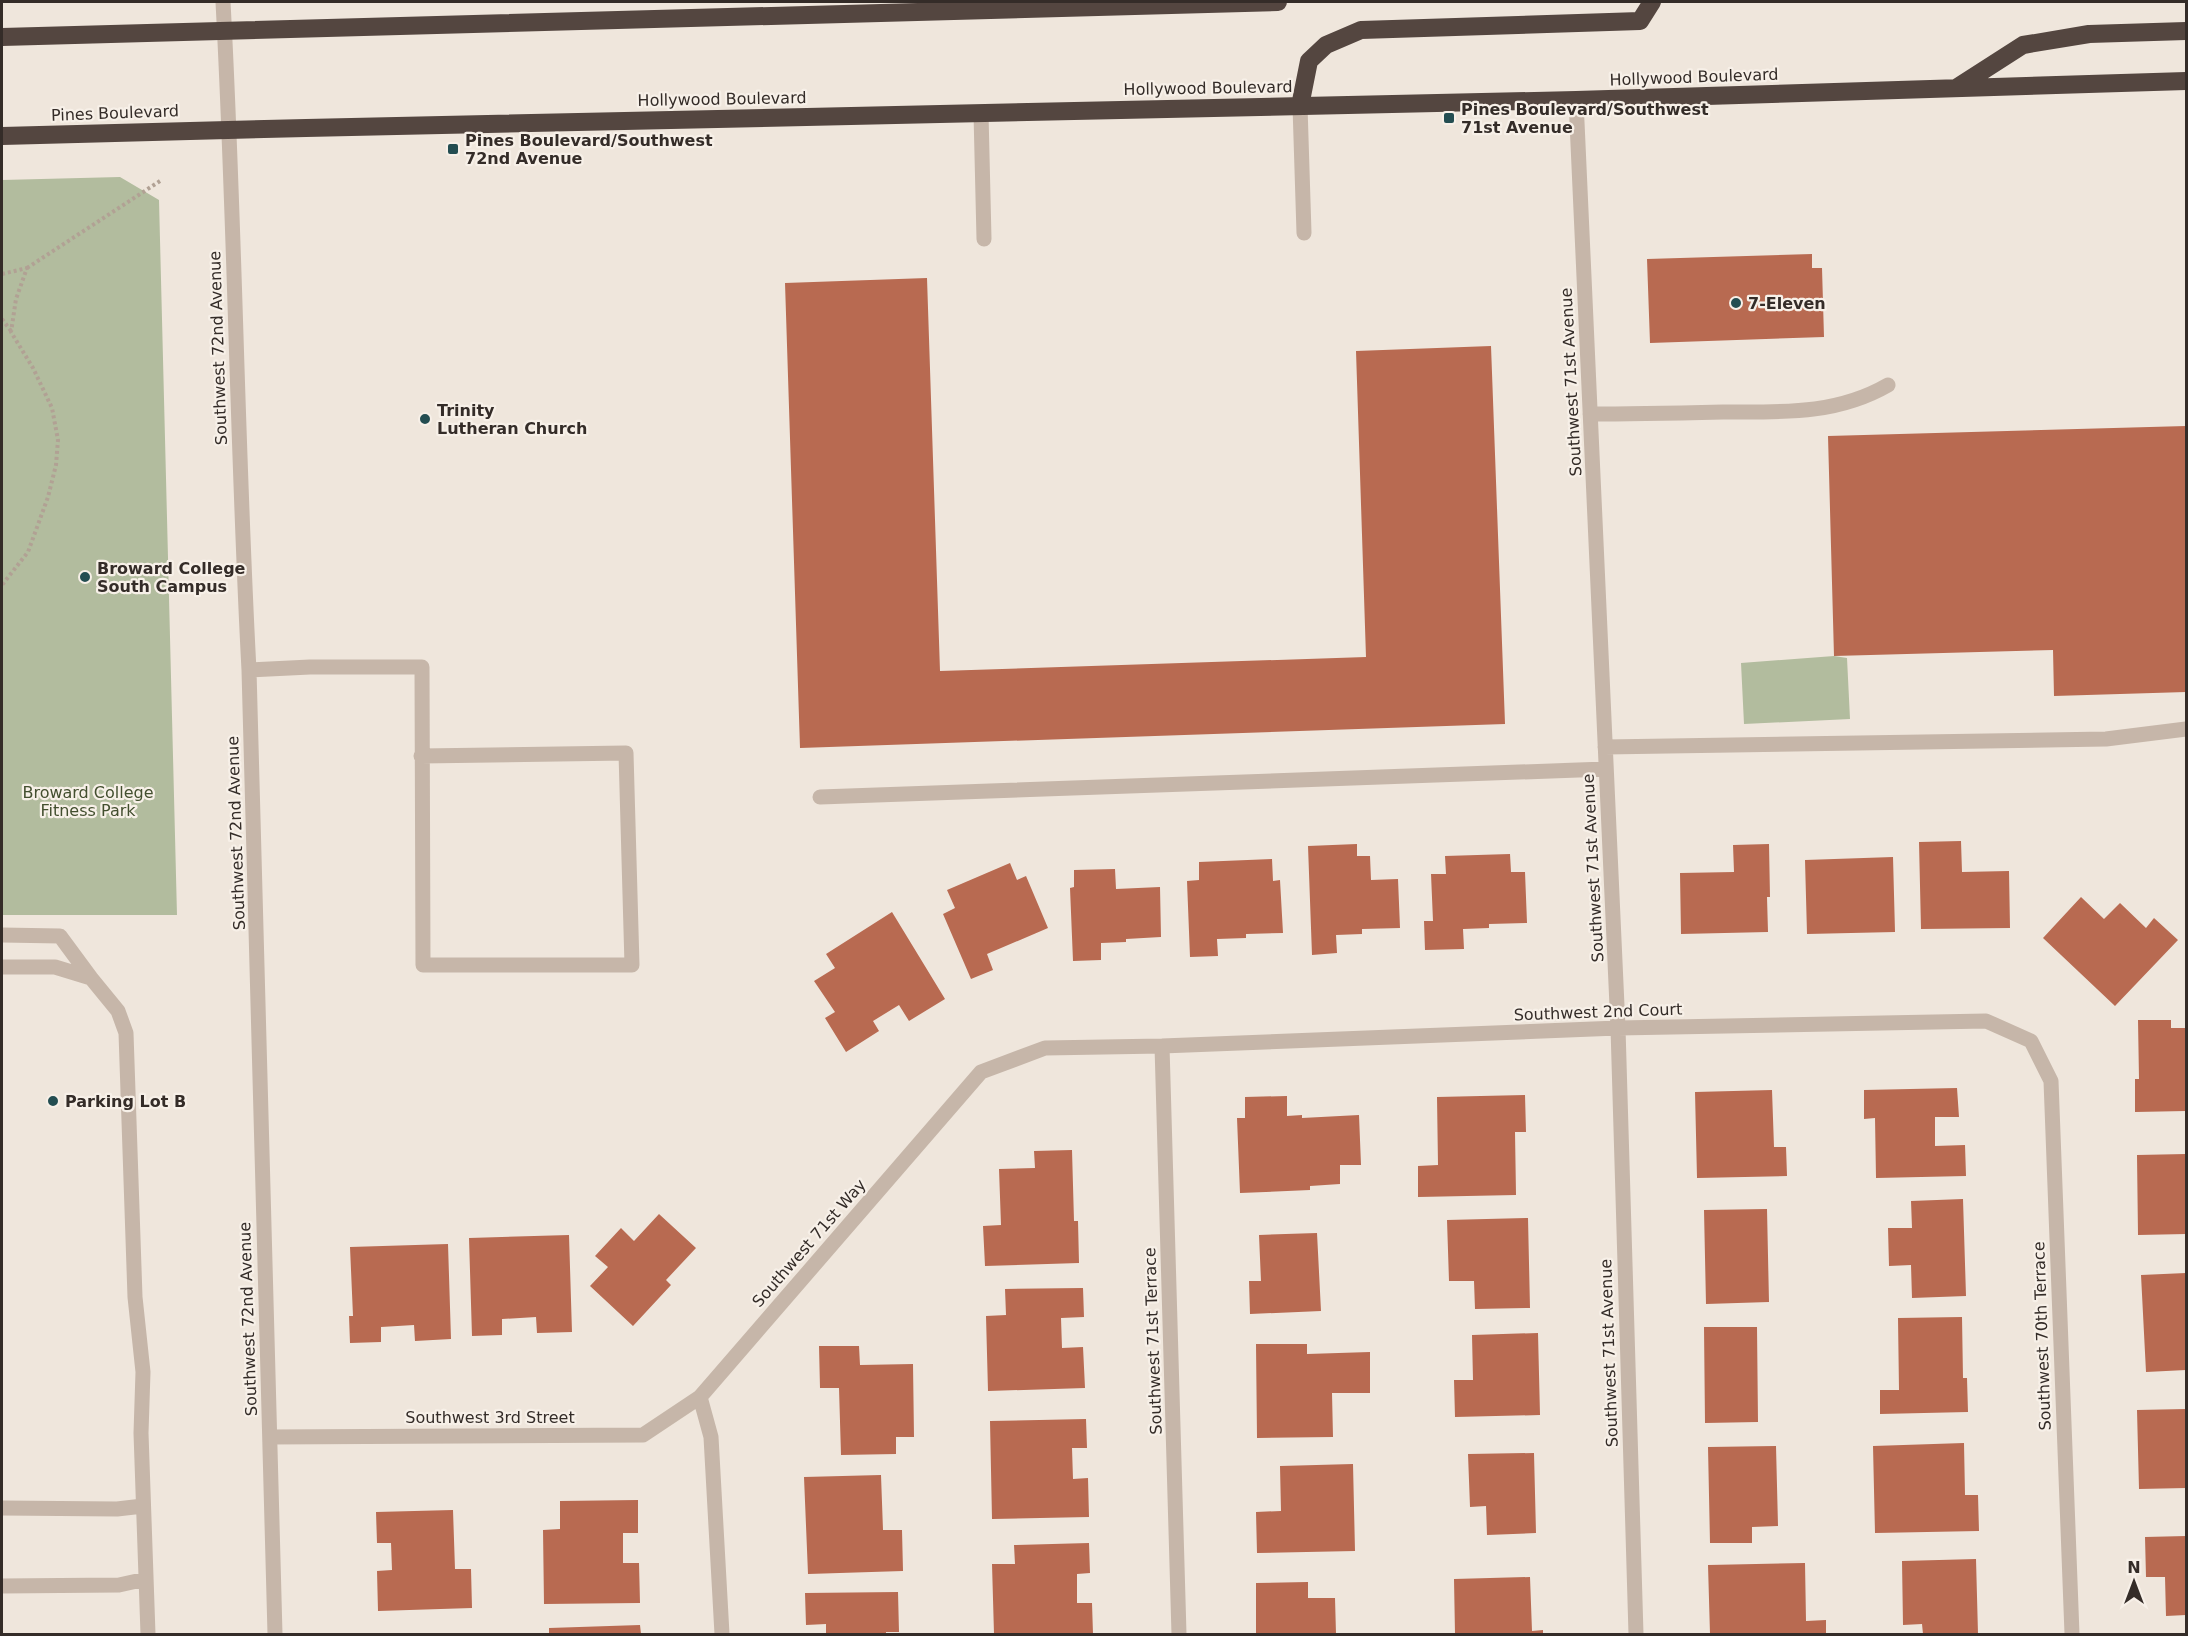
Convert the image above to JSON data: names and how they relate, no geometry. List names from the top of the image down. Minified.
{"streets":{"highway":["Hollywood Boulevard","Pines Boulevard"],"street":["Southwest 72nd Avenue","Southwest 71st Avenue","Southwest 2nd Court","Southwest 71st Way","Southwest 70th Terrace","Southwest 71st Terrace","Southwest 3rd Street"]},"crossings":[["Hollywood Boulevard","Pines Boulevard"],["Hollywood Boulevard","Southwest 72nd Avenue"],["Hollywood Boulevard","Southwest 71st Avenue"],["Pines Boulevard","Southwest 72nd Avenue"],["Southwest 72nd Avenue","Southwest 3rd Street"],["Southwest 71st Avenue","Southwest 2nd Court"],["Southwest 2nd Court","Southwest 71st Way"],["Southwest 2nd Court","Southwest 70th Terrace"],["Southwest 2nd Court","Southwest 71st Terrace"],["Southwest 71st Way","Southwest 71st Terrace"],["Southwest 71st Way","Southwest 3rd Street"]],"parks":["Broward College Fitness Park"],"places":{"transit":["Pines Boulevard/Southwest 71st Avenue","Pines Boulevard/Southwest 72nd Avenue"],"other":["7-Eleven","Trinity Lutheran Church","Broward College South Campus","Parking Lot B"]},"north":"top"}
